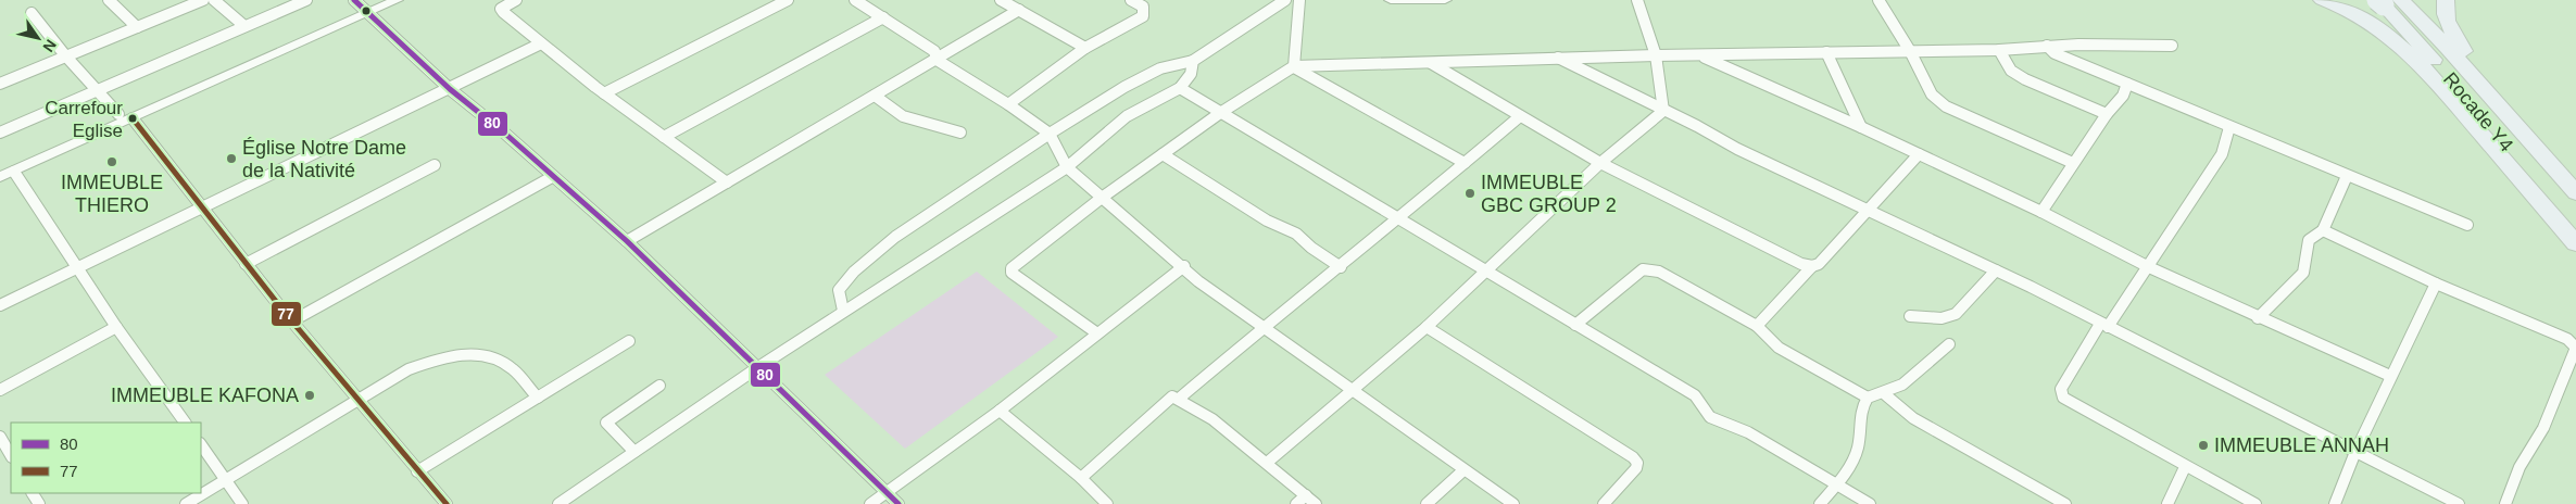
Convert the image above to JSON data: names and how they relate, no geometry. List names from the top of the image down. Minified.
{"streets":{"highway":["Rocade Y4"]},"places":["Carrefour Eglise","Église Notre Dame de la Nativité","IMMEUBLE THIERO","IMMEUBLE GBC GROUP 2","IMMEUBLE KAFONA","IMMEUBLE ANNAH"],"lines":["transit line 80","transit line 77"],"legend":["80","77"],"north":"bottom right"}
